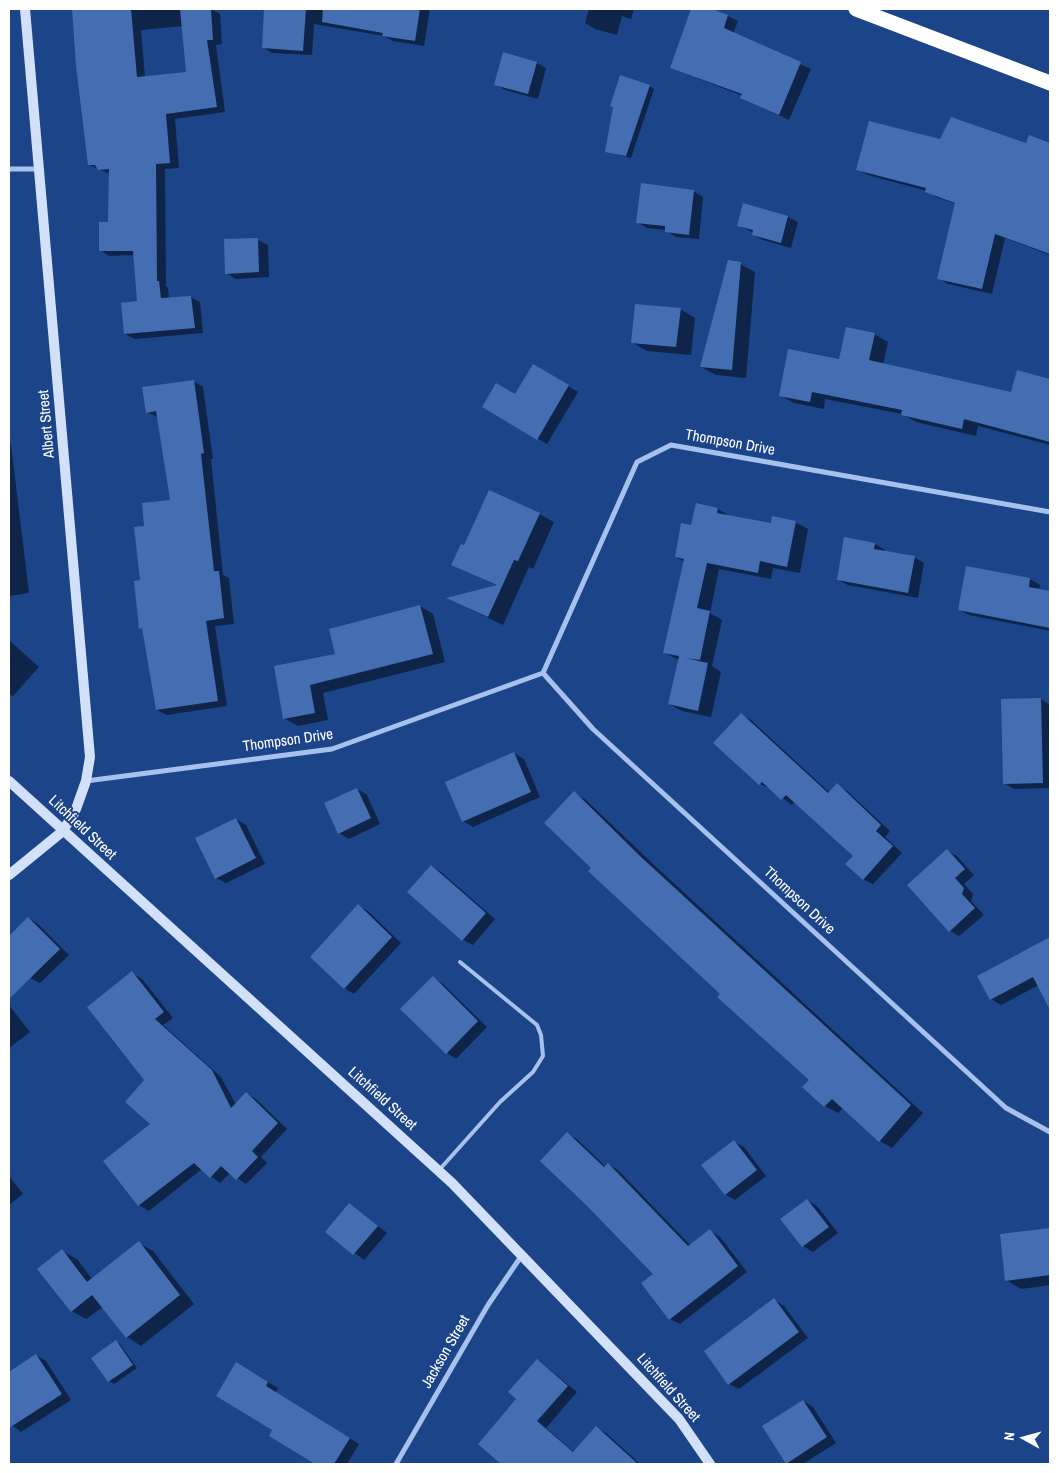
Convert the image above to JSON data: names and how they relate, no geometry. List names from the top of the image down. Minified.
{"streets":{"street":["Albert Street","Thompson Drive","Litchfield Street","Jackson Street"]},"crossings":[["Albert Street","Thompson Drive"],["Albert Street","Litchfield Street"],["Litchfield Street","Jackson Street"]],"north":"left"}
